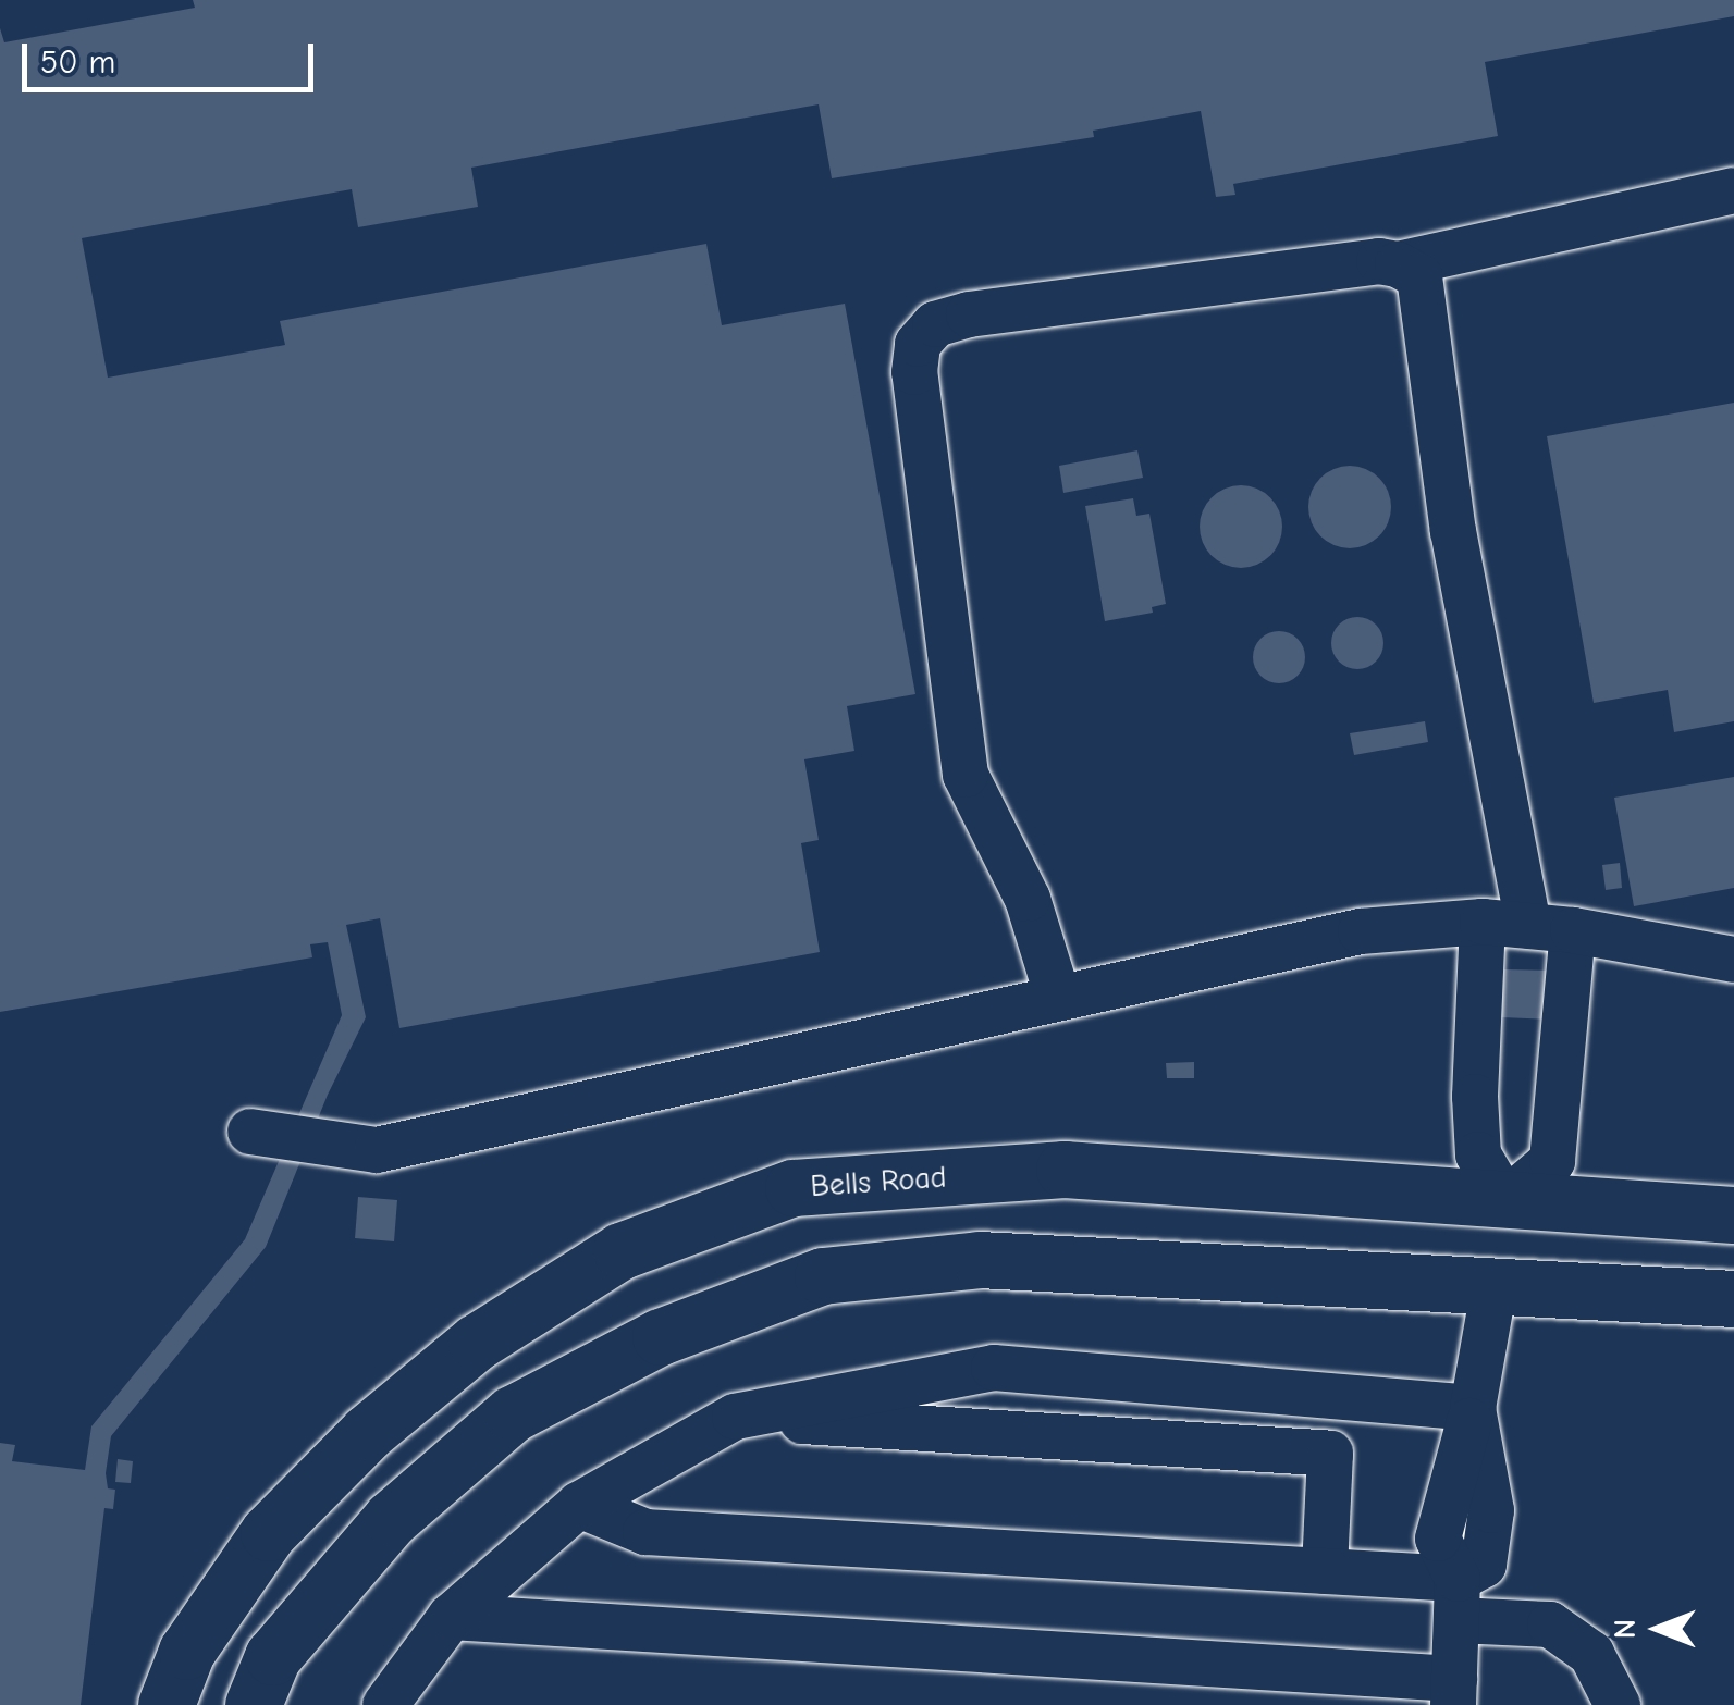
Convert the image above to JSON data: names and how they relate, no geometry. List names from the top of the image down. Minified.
{"streets":{"main road":["Bells Road"]},"scale_bar":"50 m","north":"left"}
